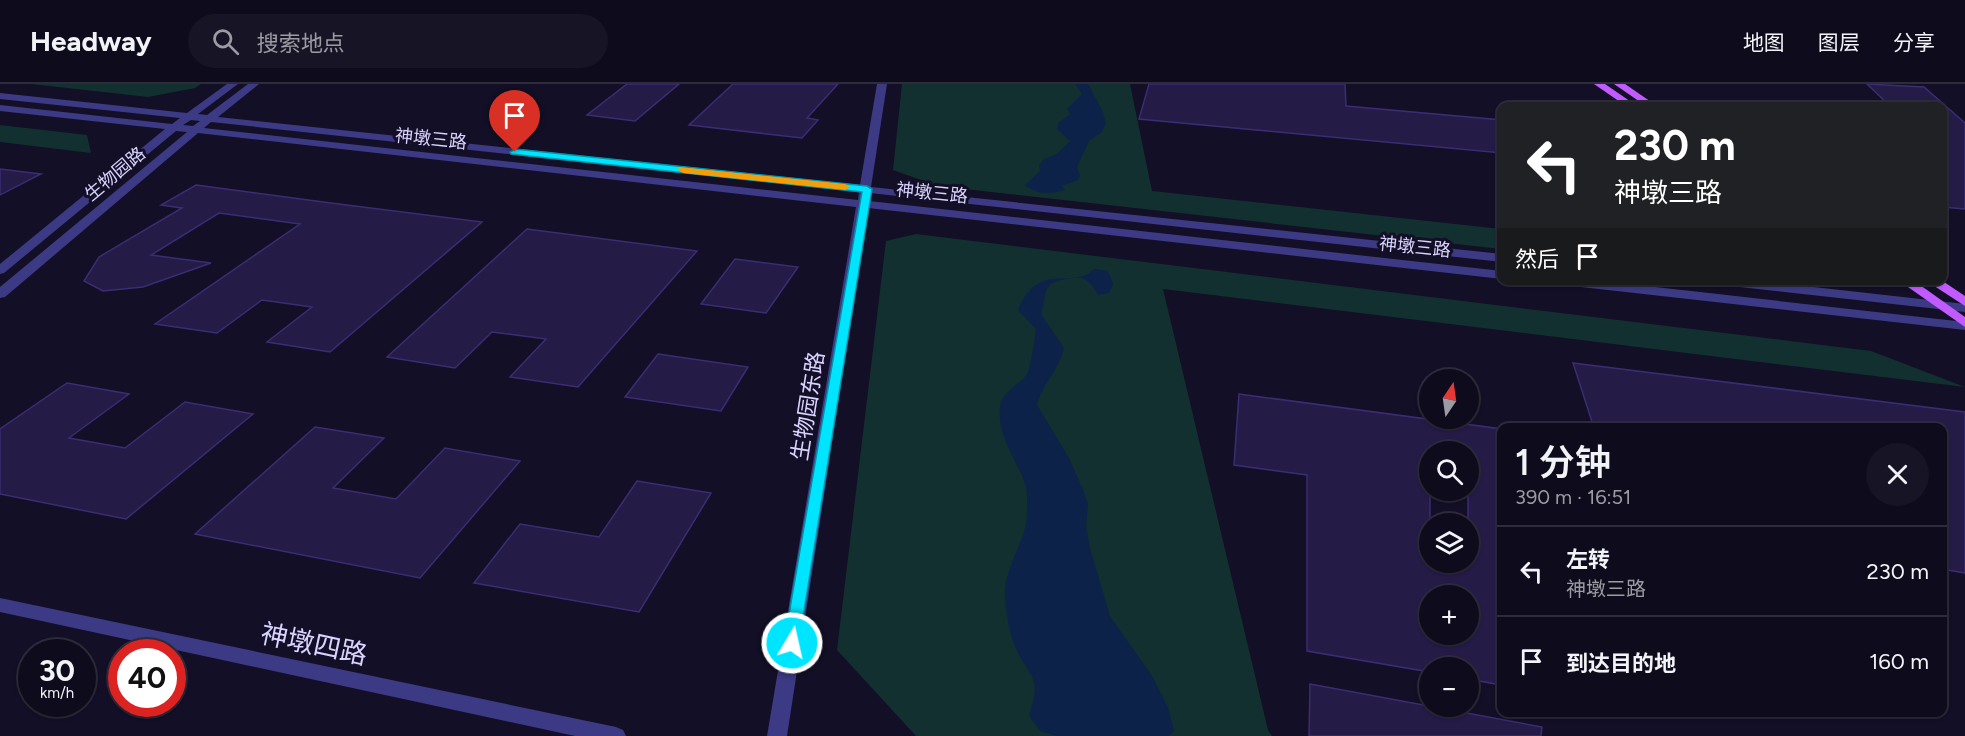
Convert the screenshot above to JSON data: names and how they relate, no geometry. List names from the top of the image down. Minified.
{"streets":{"street":["神墩三路","生物园路","生物园东路","神墩四路"]},"crossings":[["神墩三路","生物园路"],["神墩三路","生物园东路"]],"north":"top","page":{"header":"Headway","search":"搜索地点","nav":["地图","图层","分享"],"turn":["230 m","神墩三路"],"then":"然后","map_buttons":["+","−"],"heading":["1 分钟","390 m · 16:51"],"list":[{"name":"左转","note":"神墩三路","value":"230 m"},{"name":"到达目的地","value":"160 m"}],"speed":"30 km/h","limit":"40"}}
